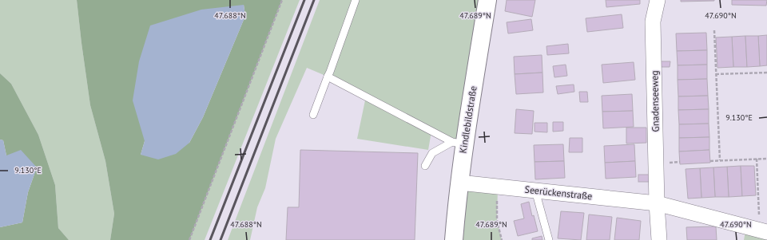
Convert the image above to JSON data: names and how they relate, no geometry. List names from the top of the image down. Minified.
{"streets":{"main road":["Kindlebildstraße"],"street":["Gnadenseeweg","Seerückenstraße"]},"crossings":[["Gnadenseeweg","Seerückenstraße"],["Kindlebildstraße","Seerückenstraße"]],"coordinates":["47.688°N","47.689°N","47.690°N","9.130°E"]}
